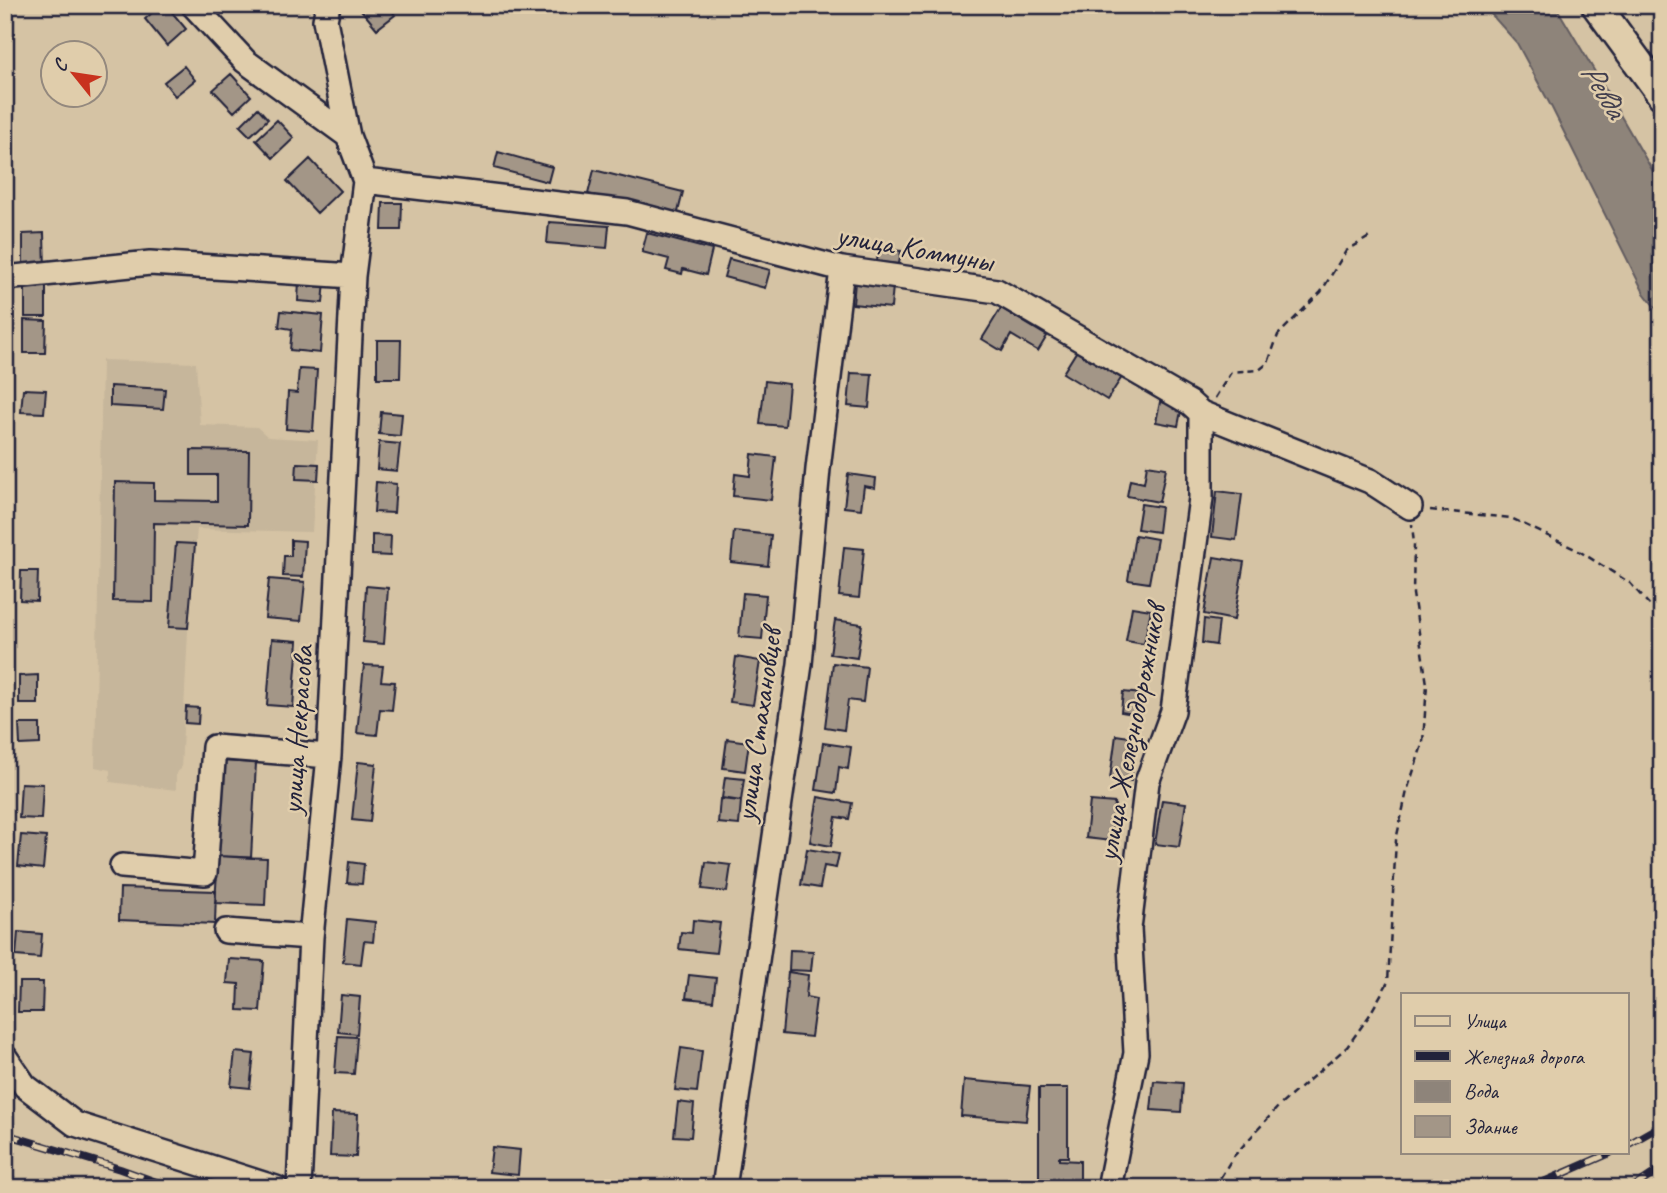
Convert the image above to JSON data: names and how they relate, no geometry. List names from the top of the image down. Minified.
{"streets":{"street":["улица Коммуны","улица Стахановцев","улица Некрасова","улица Железнодорожников"]},"crossings":[["улица Коммуны","улица Стахановцев"],["улица Коммуны","улица Железнодорожников"]],"water":["Ревда"],"legend":["Улица","Железная дорога","Вода","Здание"],"north":"top left"}
